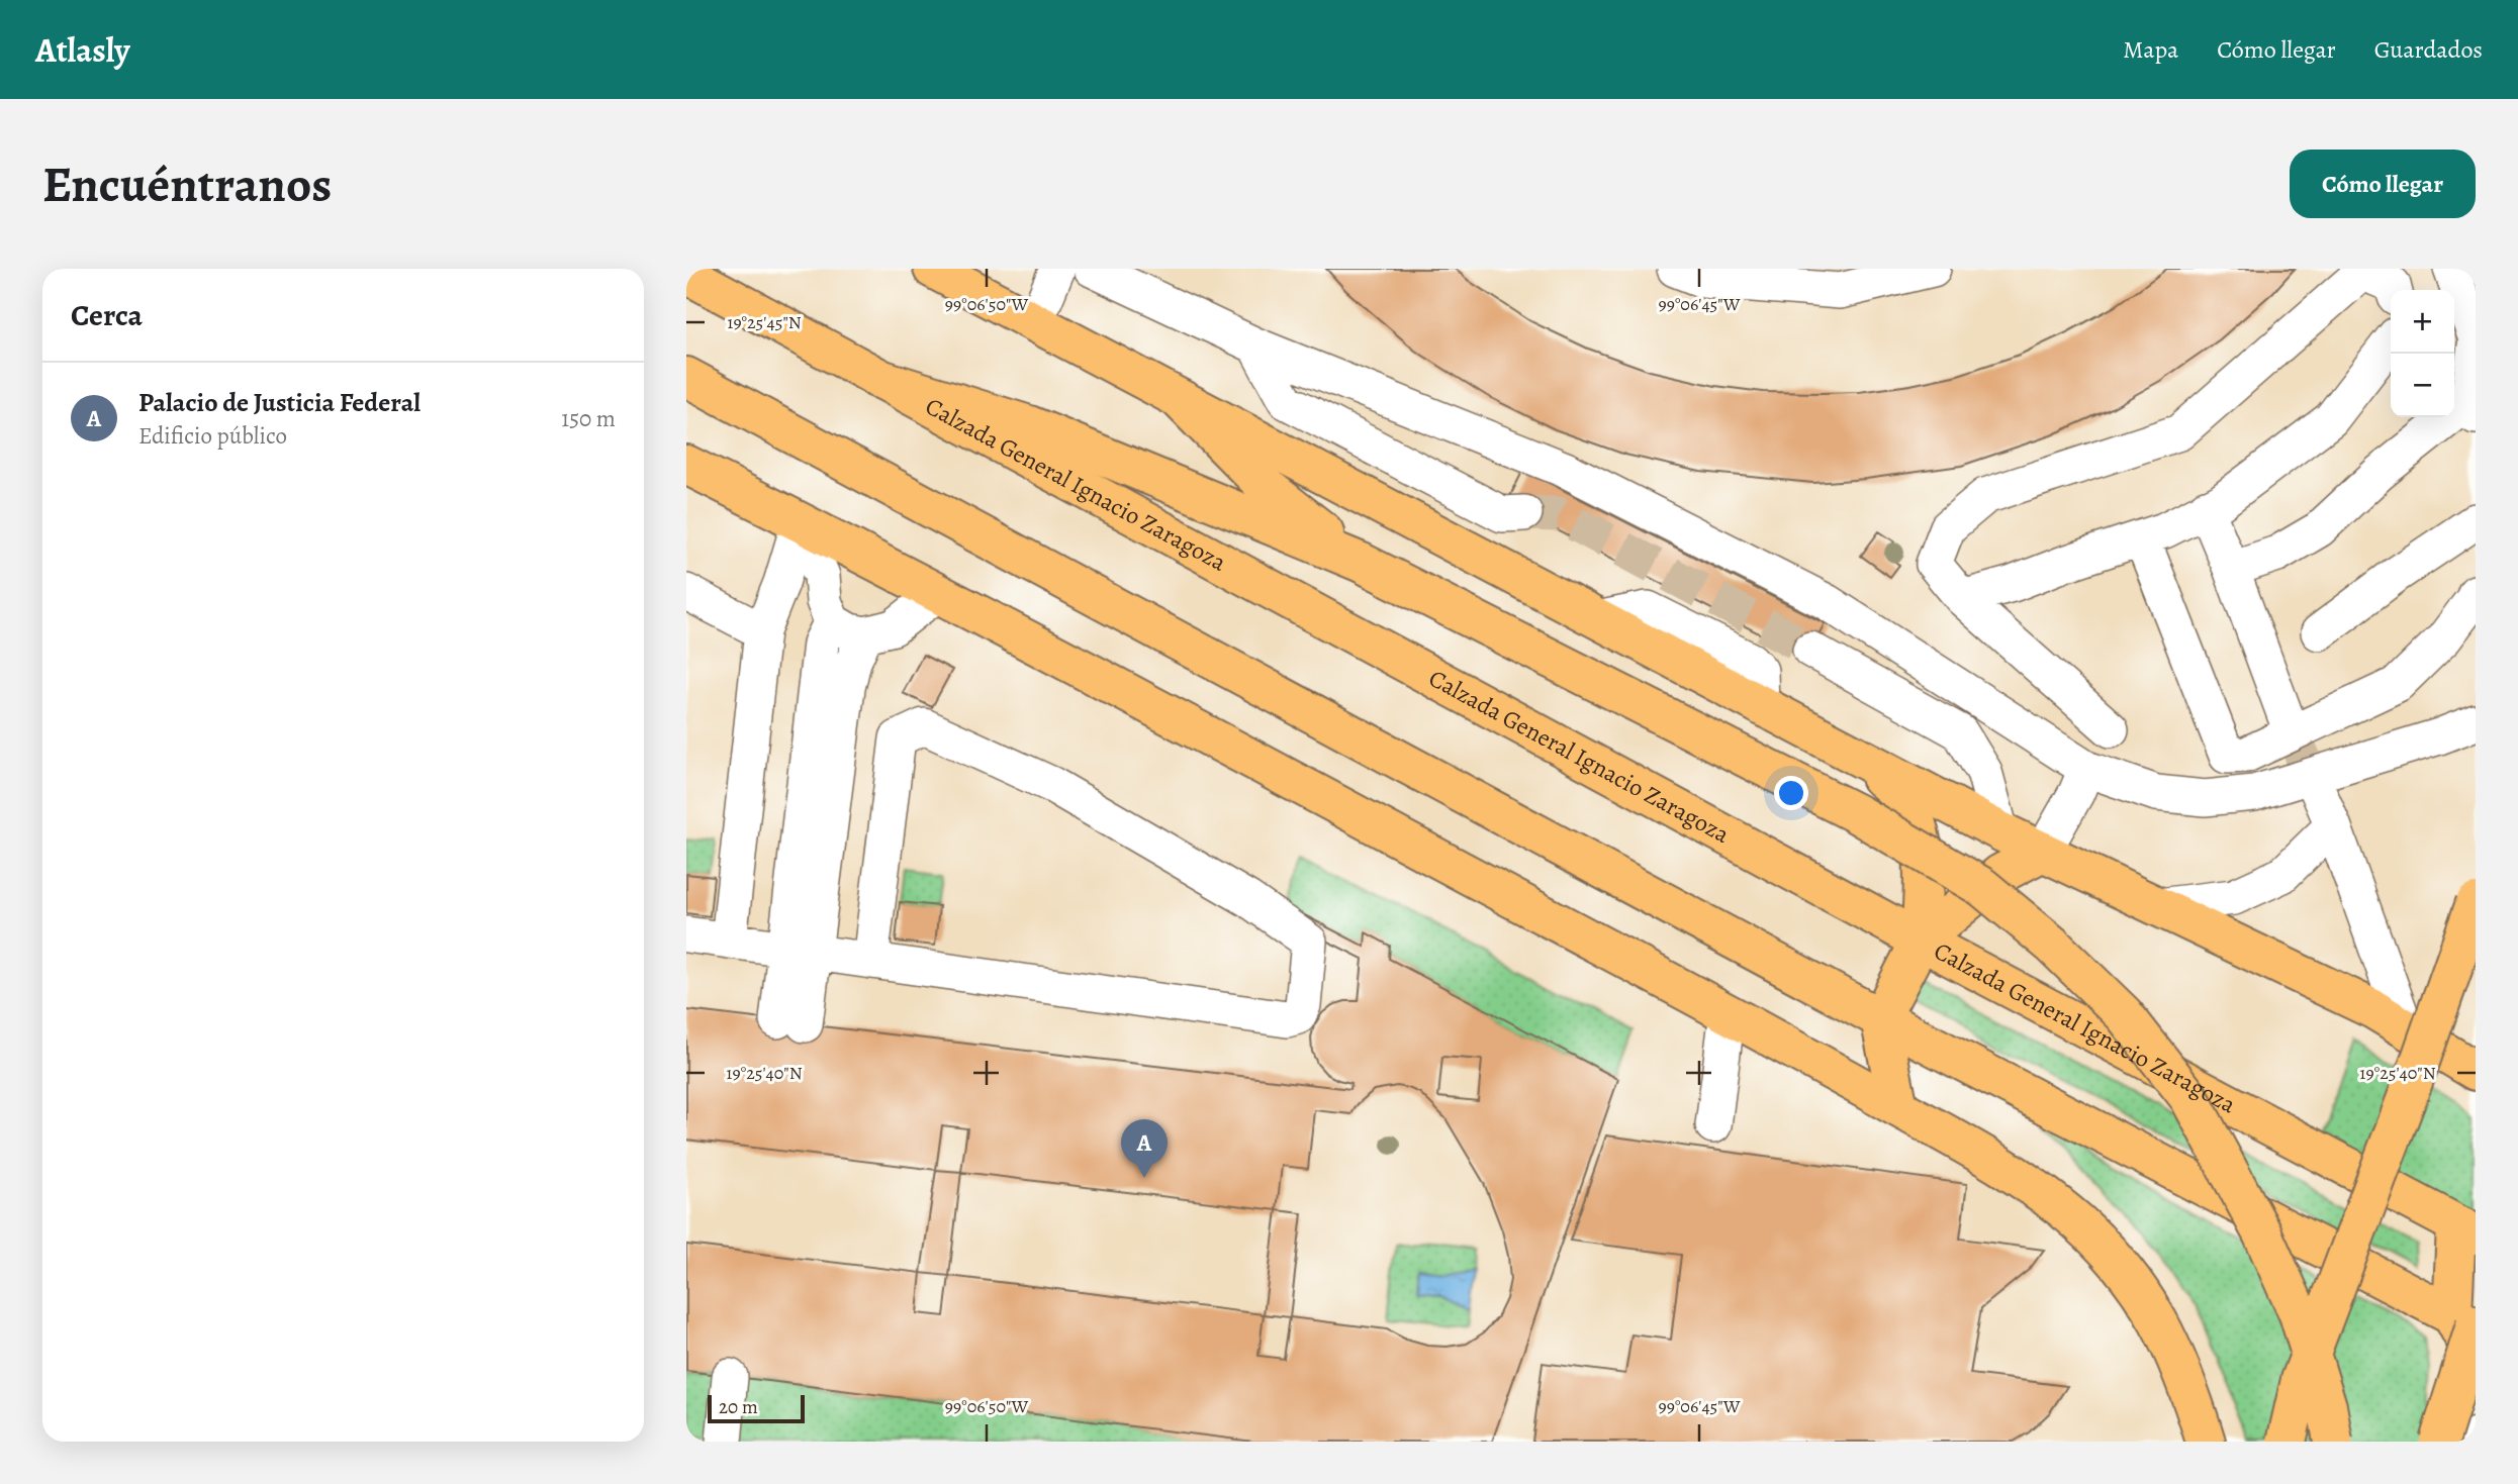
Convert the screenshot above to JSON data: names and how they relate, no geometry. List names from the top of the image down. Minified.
{"streets":{"main road":["Calzada General Ignacio Zaragoza"]},"scale_bar":"20 m","page":{"header":"Atlasly","nav":["Mapa","Cómo llegar","Guardados"],"buttons":"Cómo llegar","title":"Encuéntranos","heading":"Cerca","map_buttons":["+","−"],"list":[{"mark":"A","name":"Palacio de Justicia Federal","note":"Edificio público","value":"150 m"}],"pins":"A","scale":"20 m"},"coordinates":["99°06'50\"W","99°06'45\"W","19°25'45\"N","19°25'40\"N"]}
